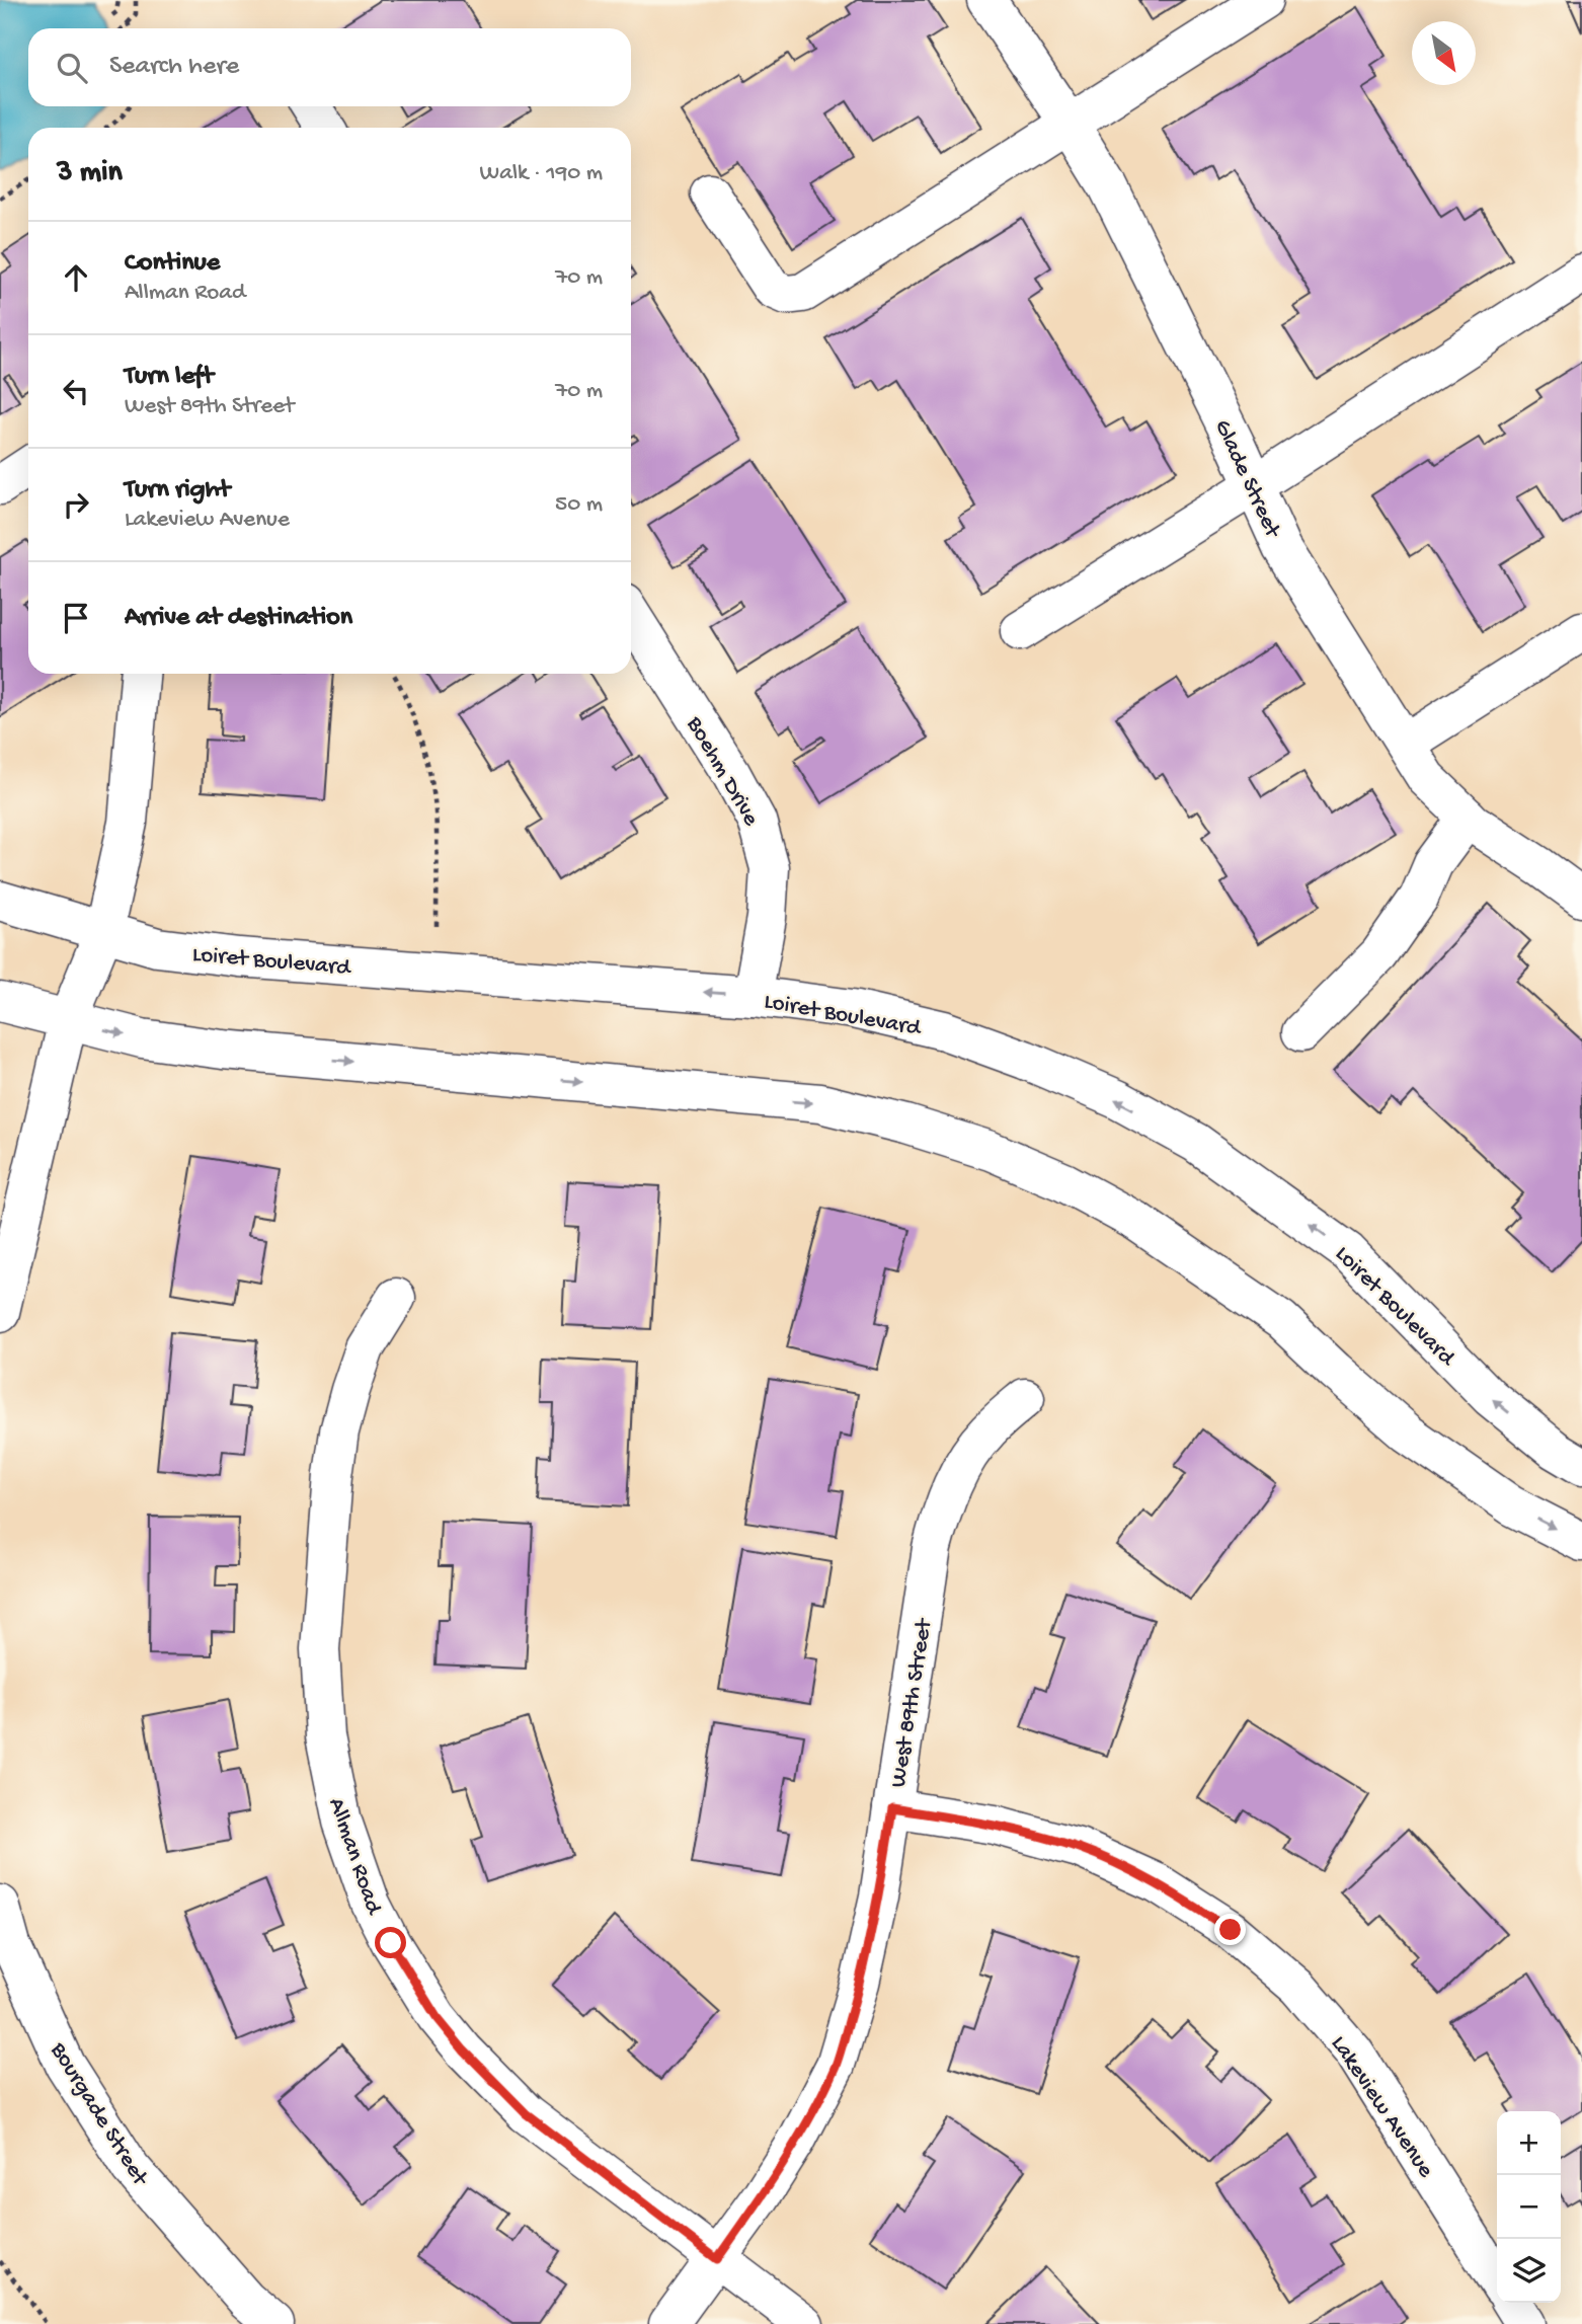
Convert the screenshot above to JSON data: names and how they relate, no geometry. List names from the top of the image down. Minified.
{"streets":{"street":["Glade Street","Boehm Drive","Loiret Boulevard","West 89th Street","Allman Road","Lakeview Avenue","Bourgade Street"]},"crossings":[["Boehm Drive","Loiret Boulevard"],["West 89th Street","Allman Road"],["West 89th Street","Lakeview Avenue"]],"north":"bottom right","page":{"search":"Search here","heading":["3 min","Walk · 190 m"],"list":[["Continue","Allman Road","70 m"],["Turn left","West 89th Street","70 m"],["Turn right","Lakeview Avenue","50 m"],"Arrive at destination"],"map_buttons":["+","−"]}}
